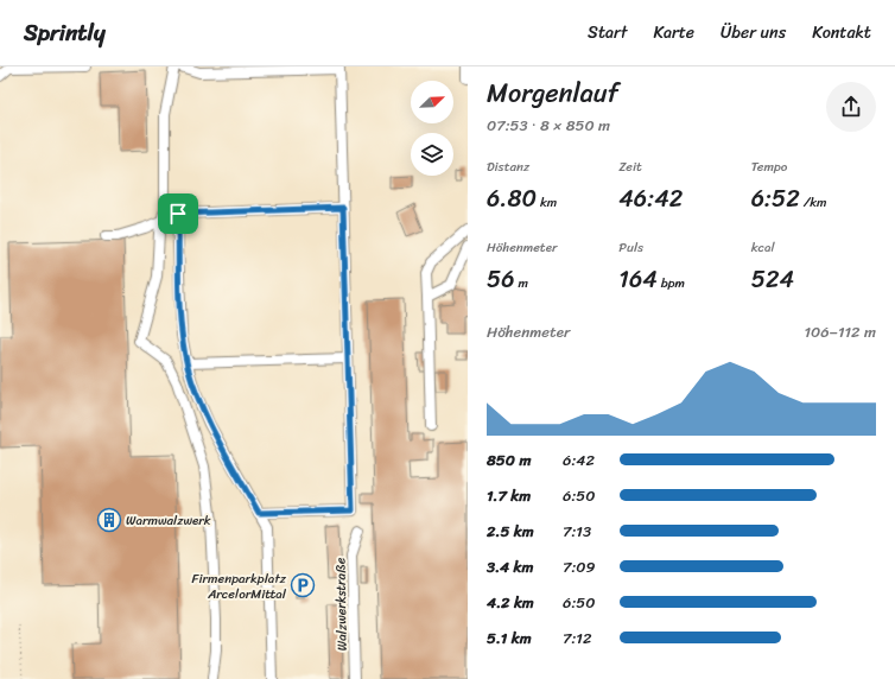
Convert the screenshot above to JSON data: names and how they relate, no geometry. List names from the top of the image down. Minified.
{"streets":{"street":["Walzwerkstraße"]},"places":{"building":["Warmwalzwerk"],"parking":["Firmenparkplatz ArcelorMittal"]},"north":"top right","page":{"header":"Sprintly","nav":["Start","Karte","Über uns","Kontakt"],"heading":["Morgenlauf","07:53 · 8 × 850 m"],"stats":[["Distanz","6.80 km"],["Zeit","46:42"],["Tempo","6:52 /km"],["Höhenmeter","56 m"],["Puls","164 bpm"],["kcal","524"]],"chart":["Höhenmeter","106–112 m"],"list":[{"name":"850 m","note":"6:42"},{"name":"1.7 km","note":"6:50"},{"name":"2.5 km","note":"7:13"},{"name":"3.4 km","note":"7:09"},{"name":"4.2 km","note":"6:50"},{"name":"5.1 km","note":"7:12"}]}}
